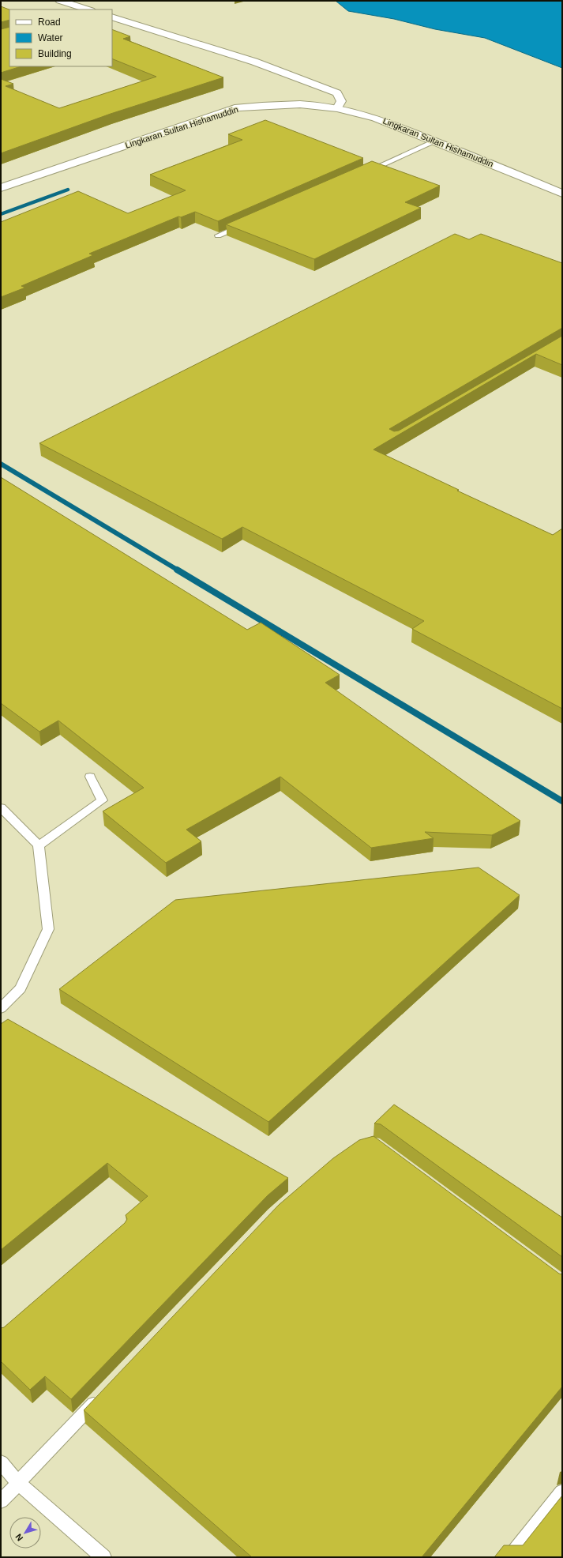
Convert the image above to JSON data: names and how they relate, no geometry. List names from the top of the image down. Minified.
{"streets":{"street":["Lingkaran Sultan Hishamuddin"]},"legend":["Road","Water","Building"],"north":"bottom left"}
